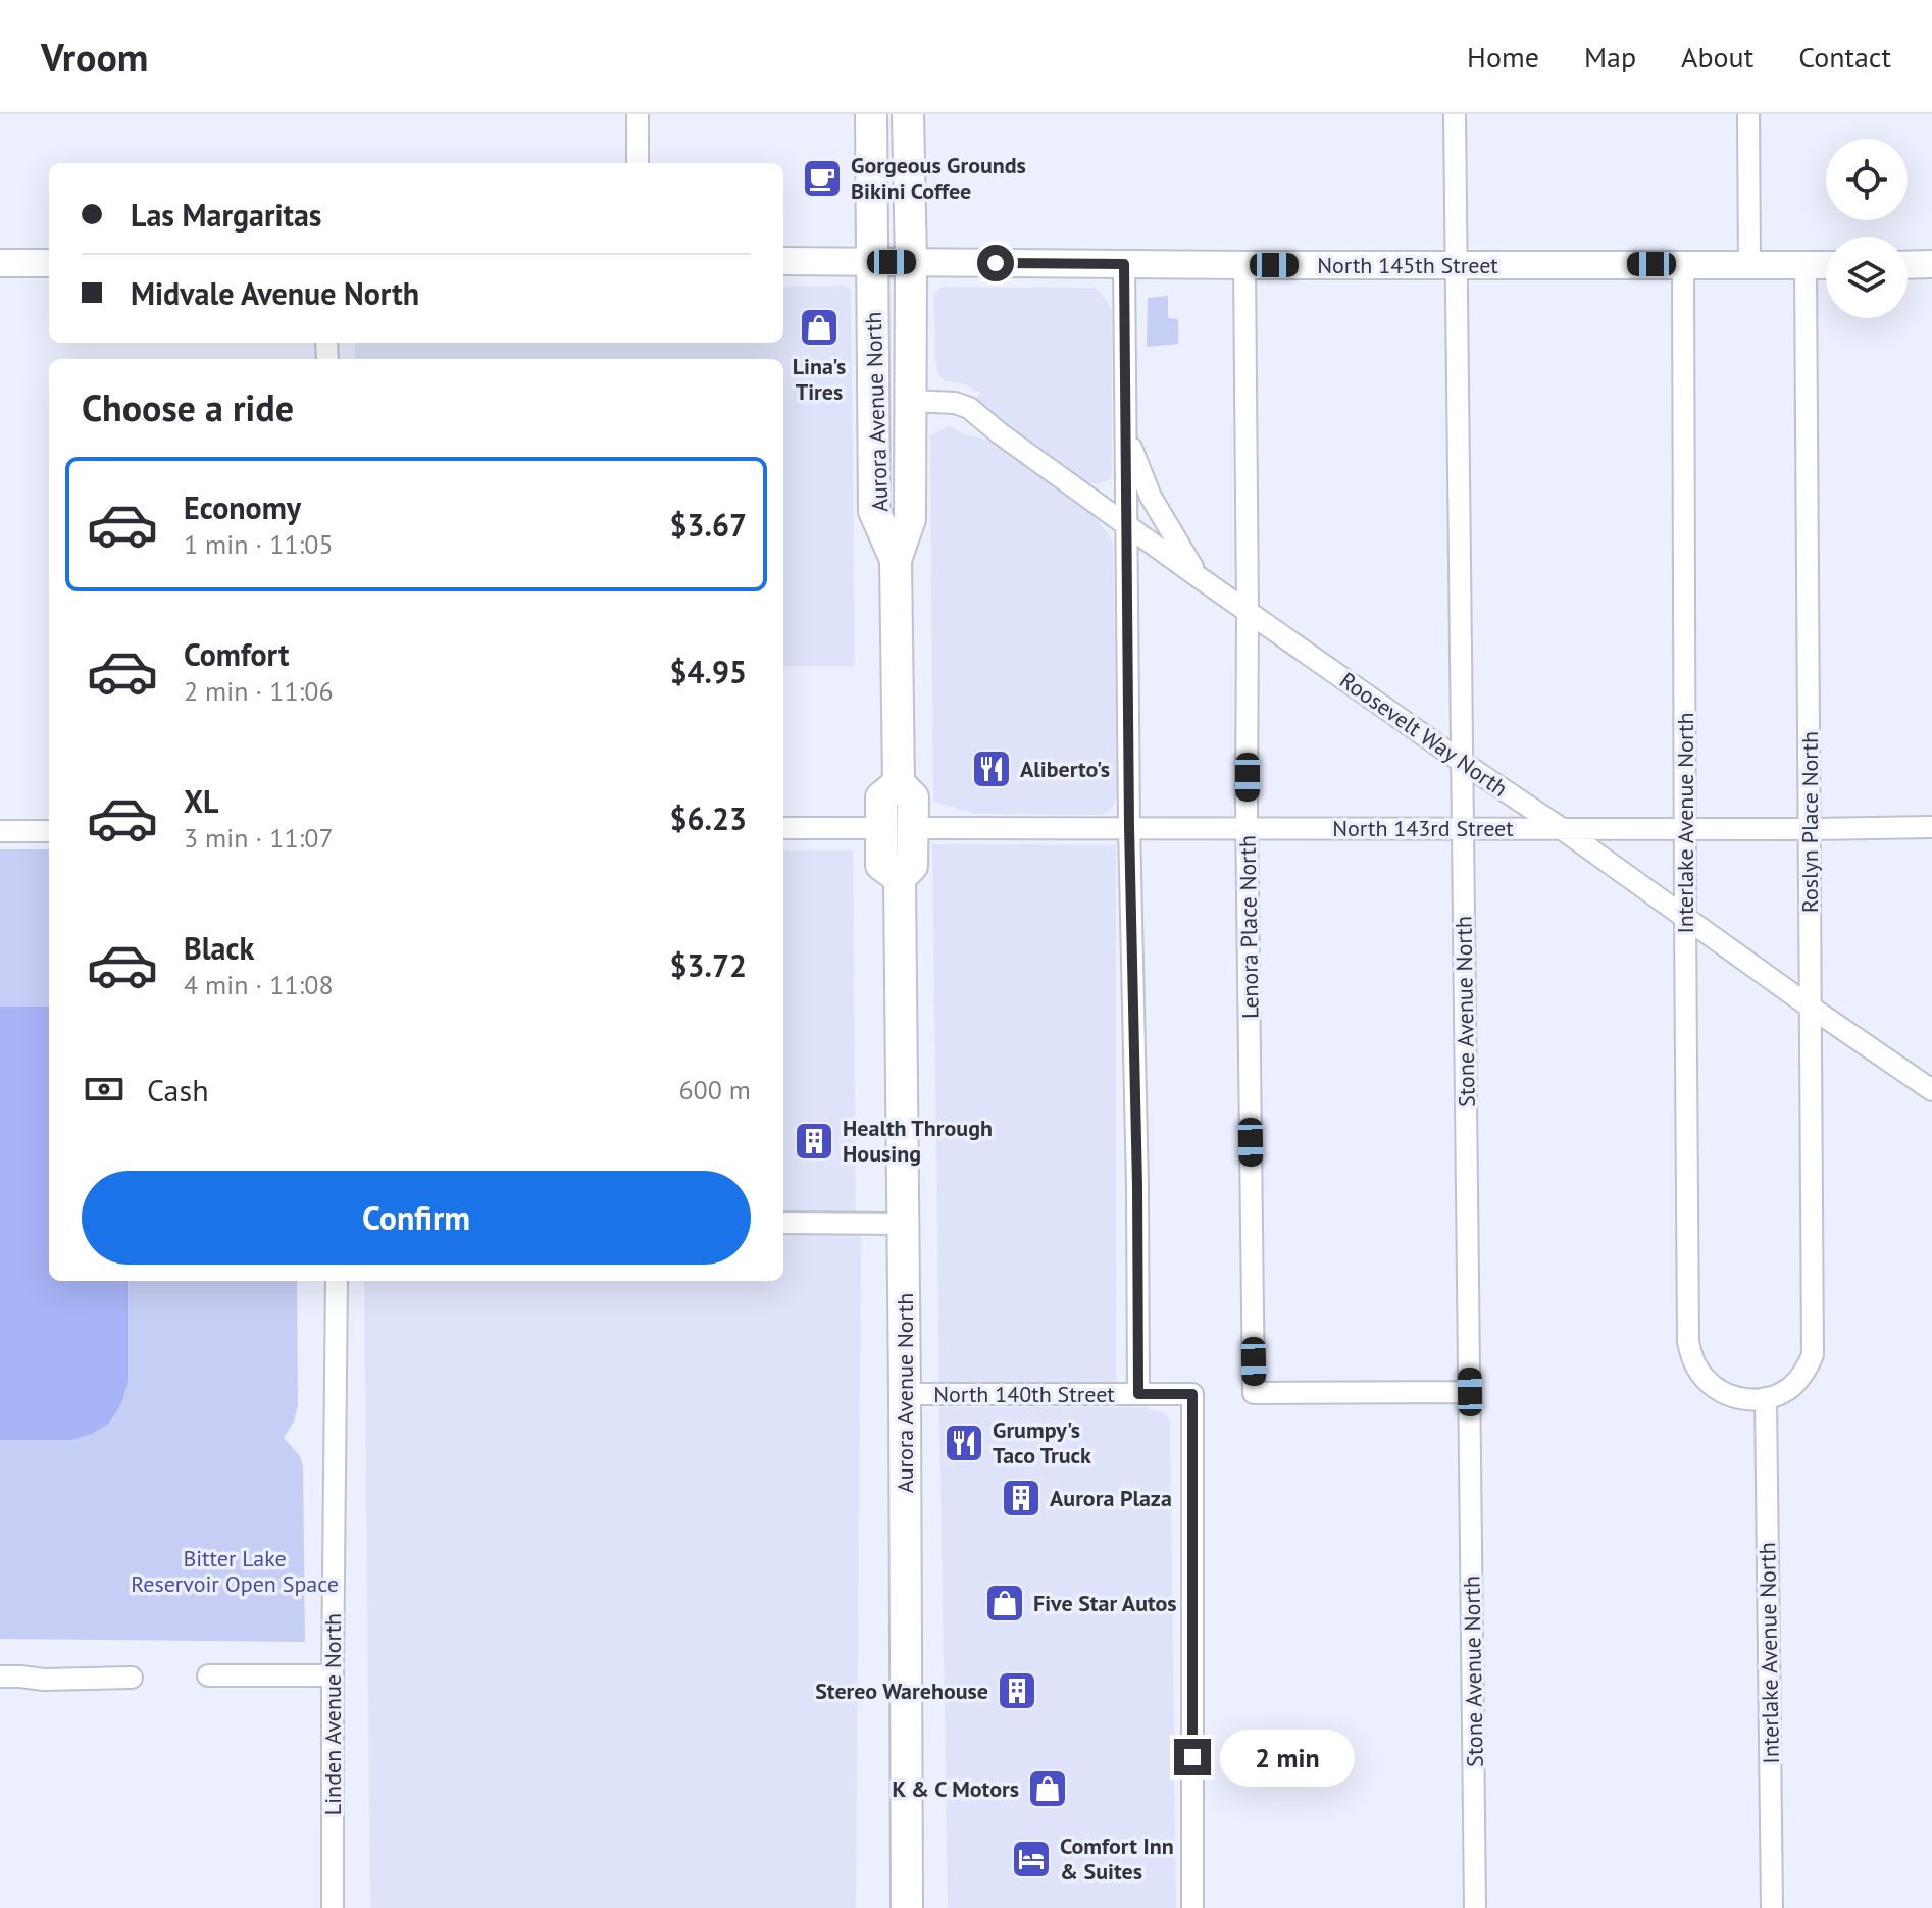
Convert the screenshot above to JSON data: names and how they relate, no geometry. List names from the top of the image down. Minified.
{"streets":{"highway":["Aurora Avenue North"],"main road":["North 145th Street"],"street":["Roosevelt Way North","Roslyn Place North","Interlake Avenue North","North 143rd Street","Lenora Place North","Stone Avenue North","North 140th Street","Linden Avenue North"]},"crossings":[["North 145th Street","Aurora Avenue North"],["North 145th Street","Roslyn Place North"],["North 145th Street","Interlake Avenue North"],["North 145th Street","Lenora Place North"],["North 145th Street","Stone Avenue North"],["Aurora Avenue North","Roosevelt Way North"],["Aurora Avenue North","North 143rd Street"],["Aurora Avenue North","North 140th Street"],["Roosevelt Way North","Roslyn Place North"],["Roosevelt Way North","Interlake Avenue North"],["Roosevelt Way North","North 143rd Street"],["Roosevelt Way North","Lenora Place North"],["Roosevelt Way North","Stone Avenue North"],["Roslyn Place North","Interlake Avenue North"],["Roslyn Place North","North 143rd Street"],["Interlake Avenue North","North 143rd Street"],["North 143rd Street","Lenora Place North"],["North 143rd Street","Stone Avenue North"],["Lenora Place North","Stone Avenue North"]],"parks":["Bitter Lake Reservoir Open Space"],"places":{"cafe":["Gorgeous Grounds Bikini Coffee"],"shop":["Lina's Tires","Five Star Autos","K & C Motors"],"restaurant":["Aliberto's","Grumpy's Taco Truck"],"building":["Health Through Housing","Aurora Plaza","Stereo Warehouse"],"hotel":["Comfort Inn & Suites"]},"page":{"header":"Vroom","nav":["Home","Map","About","Contact"],"banner":["Las Margaritas","Midvale Avenue North"],"heading":"Choose a ride","list":[{"name":"Economy","note":"1 min · 11:05","value":"$3.67"},{"name":"Comfort","note":"2 min · 11:06","value":"$4.95"},{"name":"XL","note":"3 min · 11:07","value":"$6.23"},{"name":"Black","note":"4 min · 11:08","value":"$3.72"}],"pay":["Cash","600 m"],"buttons":"Confirm","bubble":"2 min"}}
